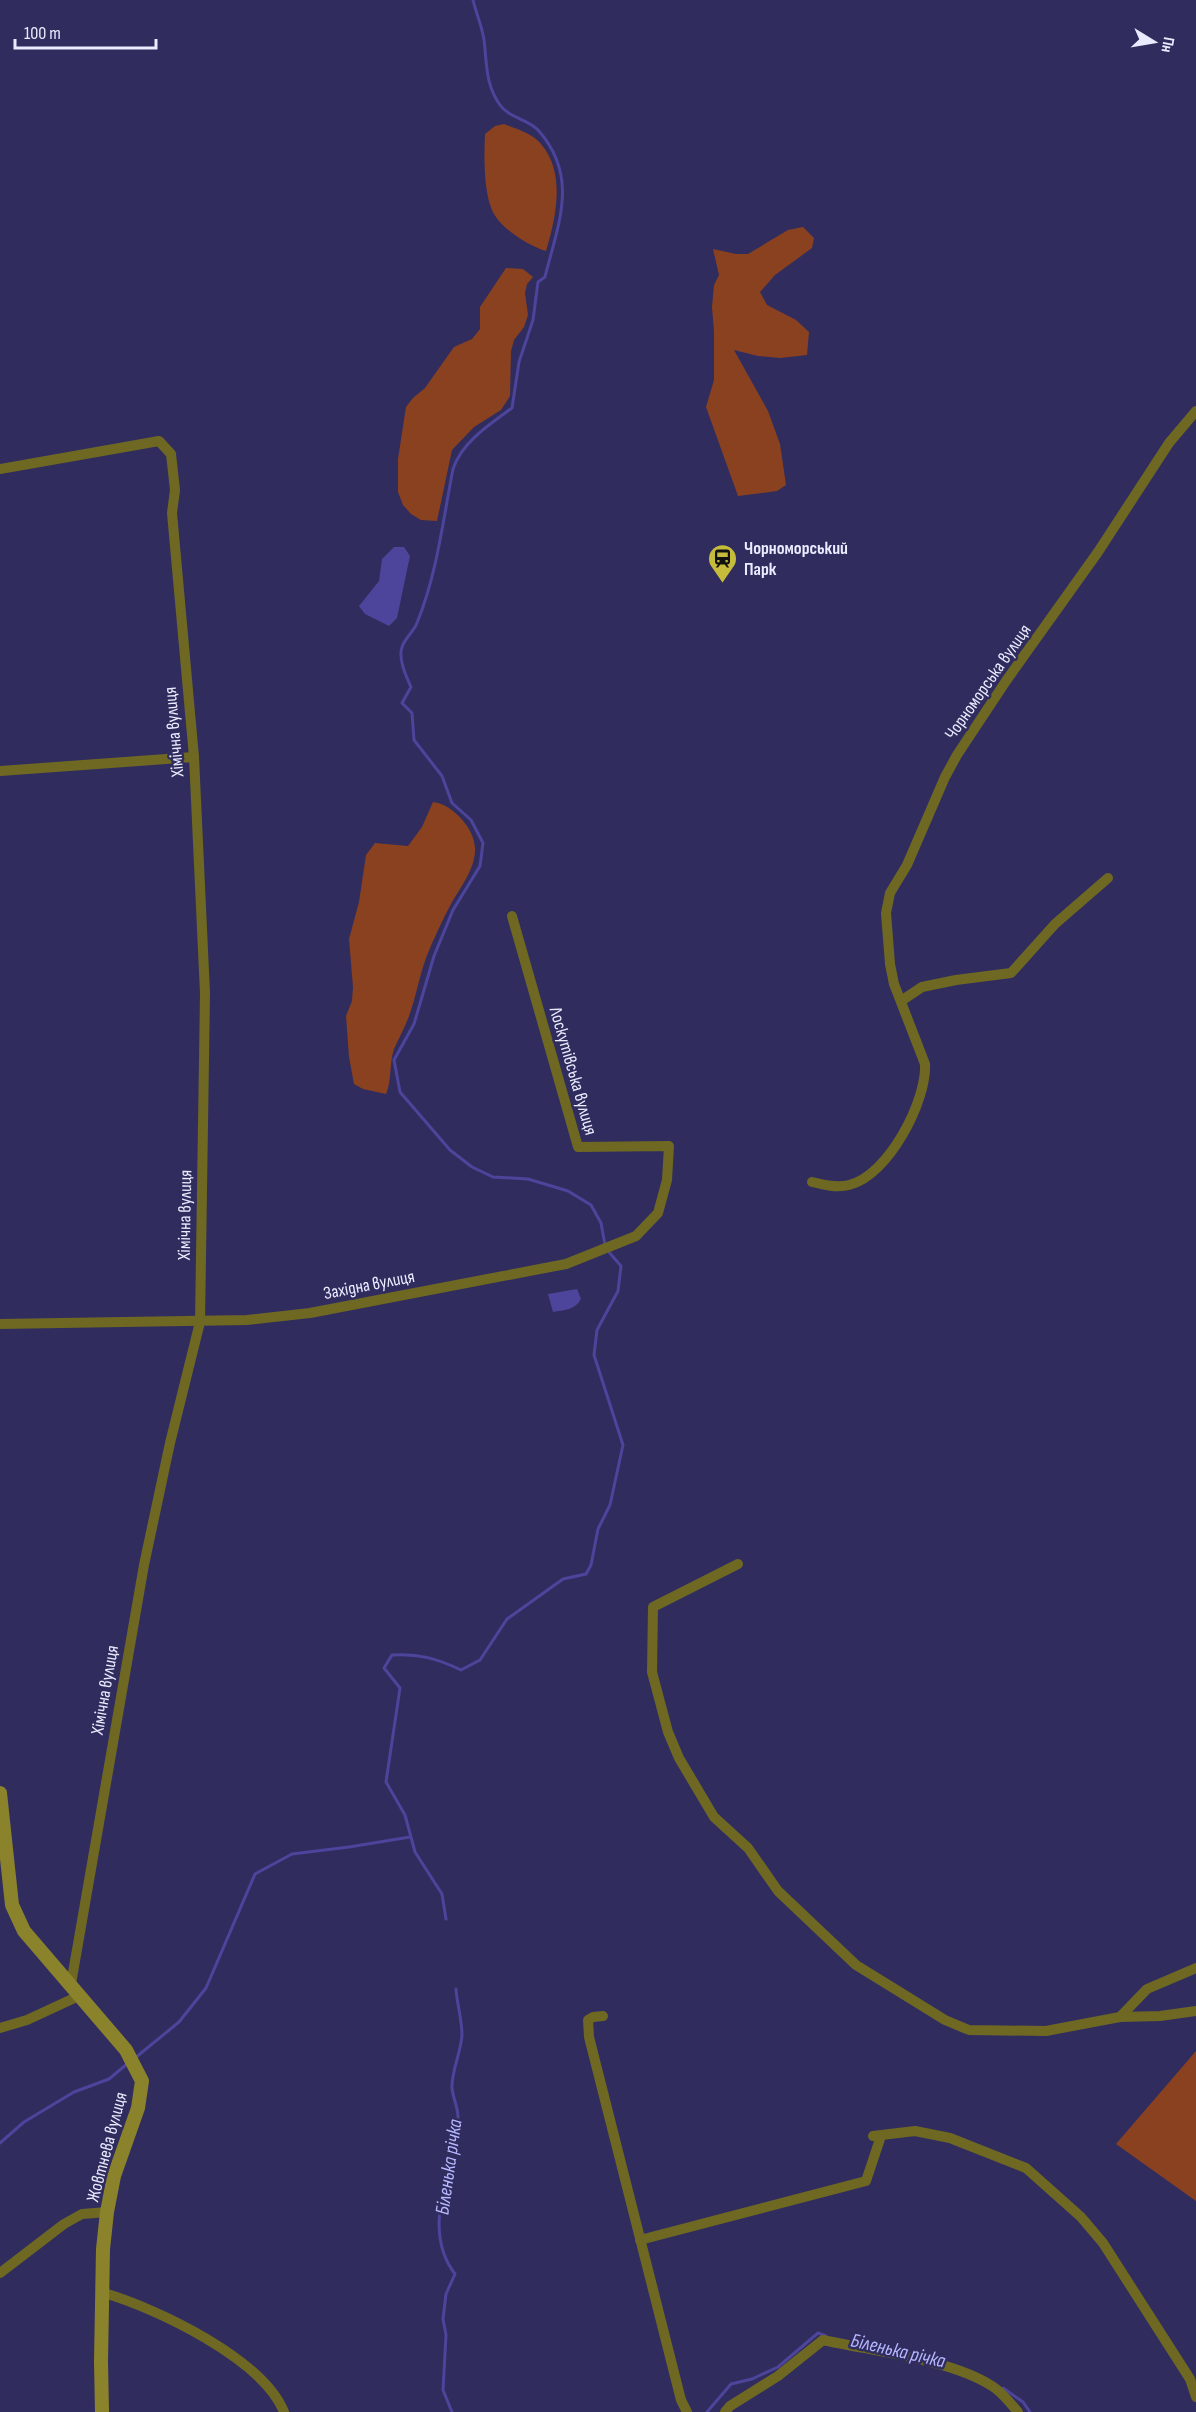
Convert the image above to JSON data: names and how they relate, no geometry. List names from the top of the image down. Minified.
{"streets":{"main road":["Жовтнева вулиця"],"street":["Чорноморська вулиця","Хімічна вулиця","Лоскутівська вулиця","Західна вулиця"]},"crossings":[["Хімічна вулиця","Західна вулиця"],["Хімічна вулиця","Жовтнева вулиця"],["Лоскутівська вулиця","Західна вулиця"]],"water":["Біленька річка"],"places":{"station":["Чорноморський Парк"]},"scale_bar":"100 m","north":"right"}
